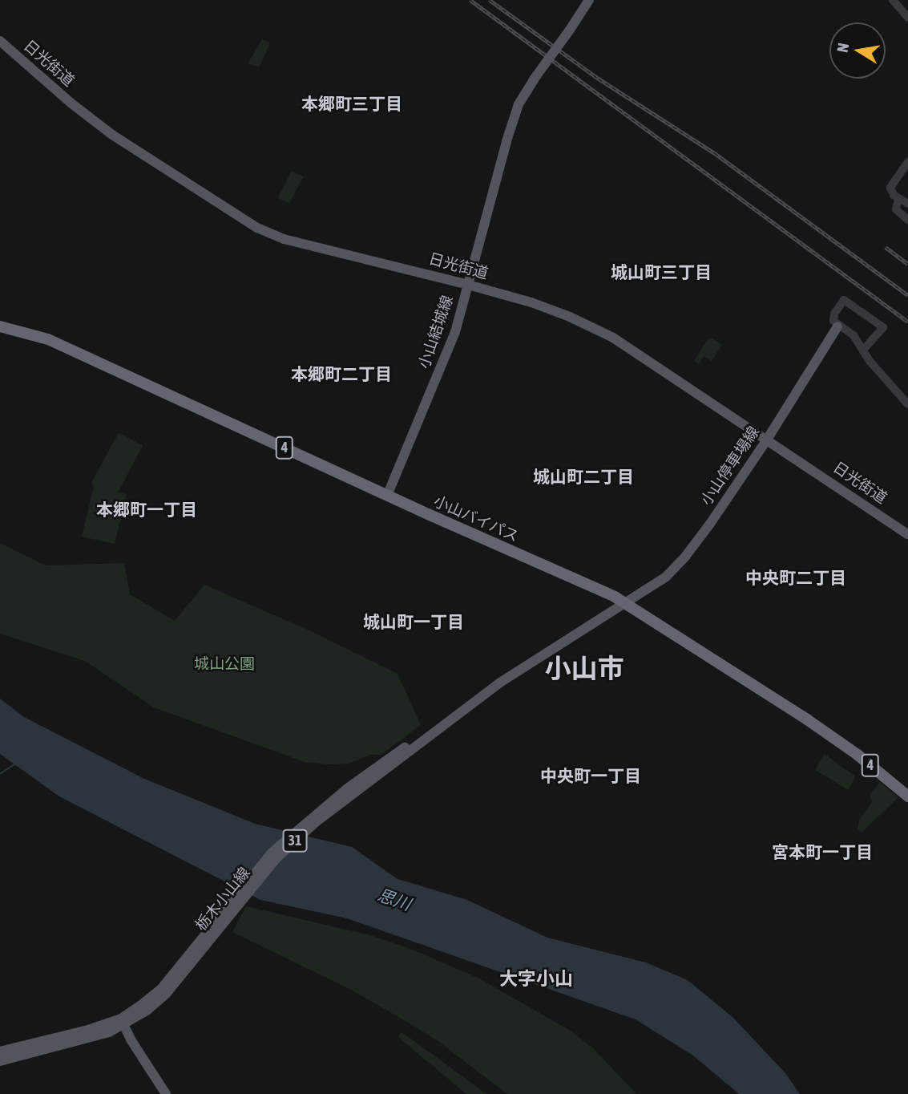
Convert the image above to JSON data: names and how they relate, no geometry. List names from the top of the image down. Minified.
{"streets":{"highway":["4","小山バイパス"],"main road":["日光街道","小山結城線","小山停車場線","31","栃木小山線"]},"crossings":[["日光街道","小山結城線"],["日光街道","小山停車場線"],["小山結城線","小山バイパス"],["小山停車場線","小山バイパス"],["小山停車場線","栃木小山線"],["小山バイパス","栃木小山線"]],"districts":["本郷町三丁目","城山町三丁目","本郷町二丁目","城山町二丁目","本郷町一丁目","中央町二丁目","城山町一丁目","小山市","中央町一丁目","宮本町一丁目","大字小山"],"water":["思川"],"parks":["城山公園"],"north":"left"}
